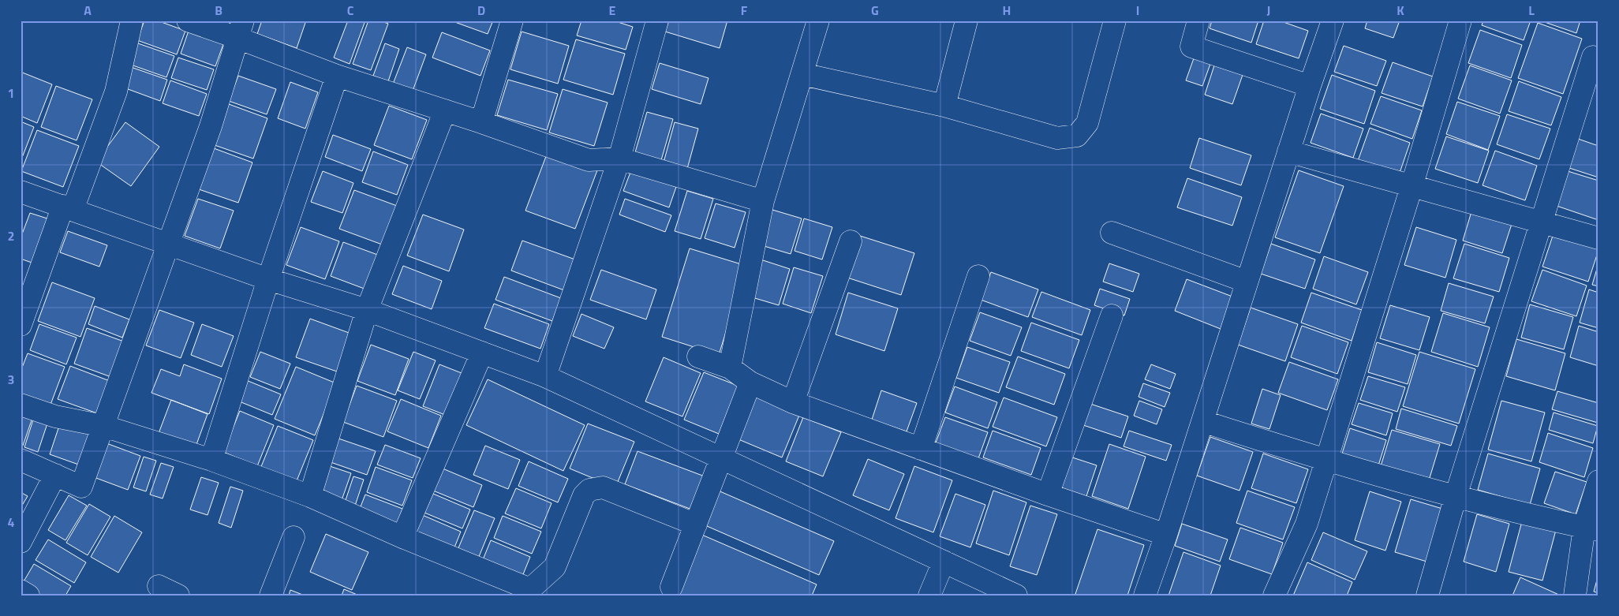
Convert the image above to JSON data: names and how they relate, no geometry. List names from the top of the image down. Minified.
{"grid":{"columns":["A","B","C","D","E","F","G","H","I","J","K","L"],"rows":["1","2","3","4"]}}
